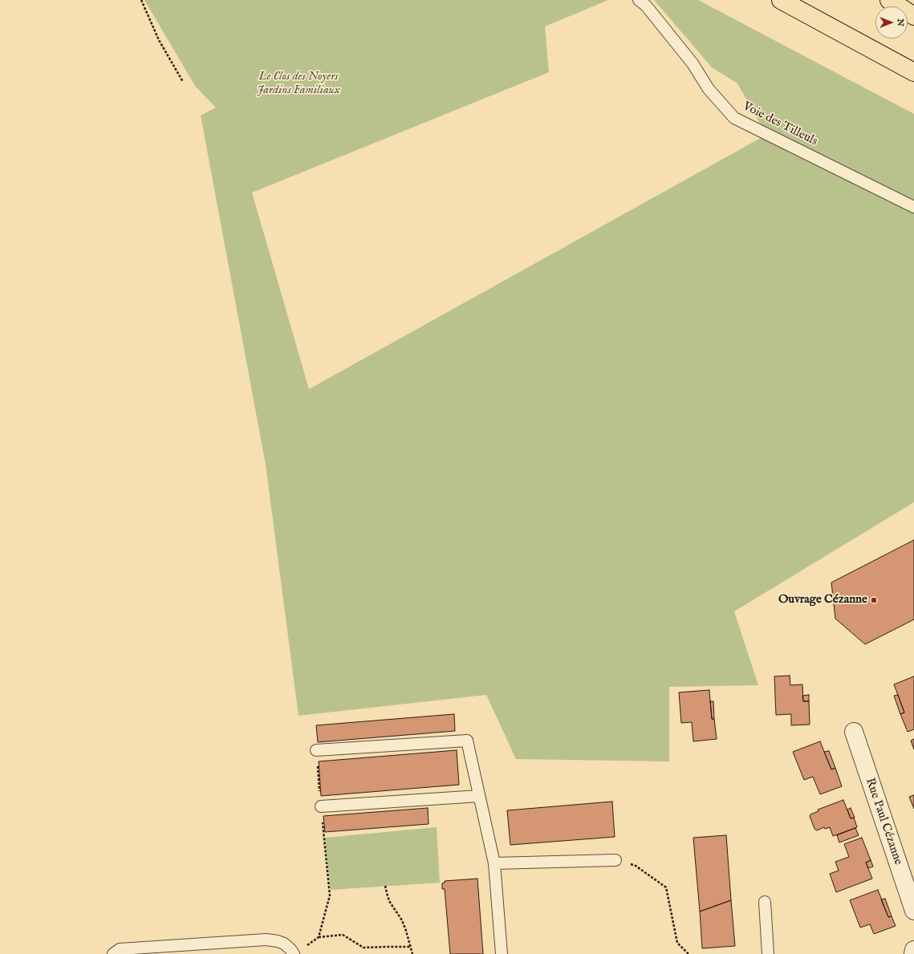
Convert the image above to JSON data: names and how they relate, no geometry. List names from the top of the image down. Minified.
{"streets":{"street":["Rue Paul Cézanne"],"lane":["Voie des Tilleuls"]},"parks":["Le Clos des Noyers Jardins Familiaux"],"places":["Ouvrage Cézanne"],"north":"right"}
